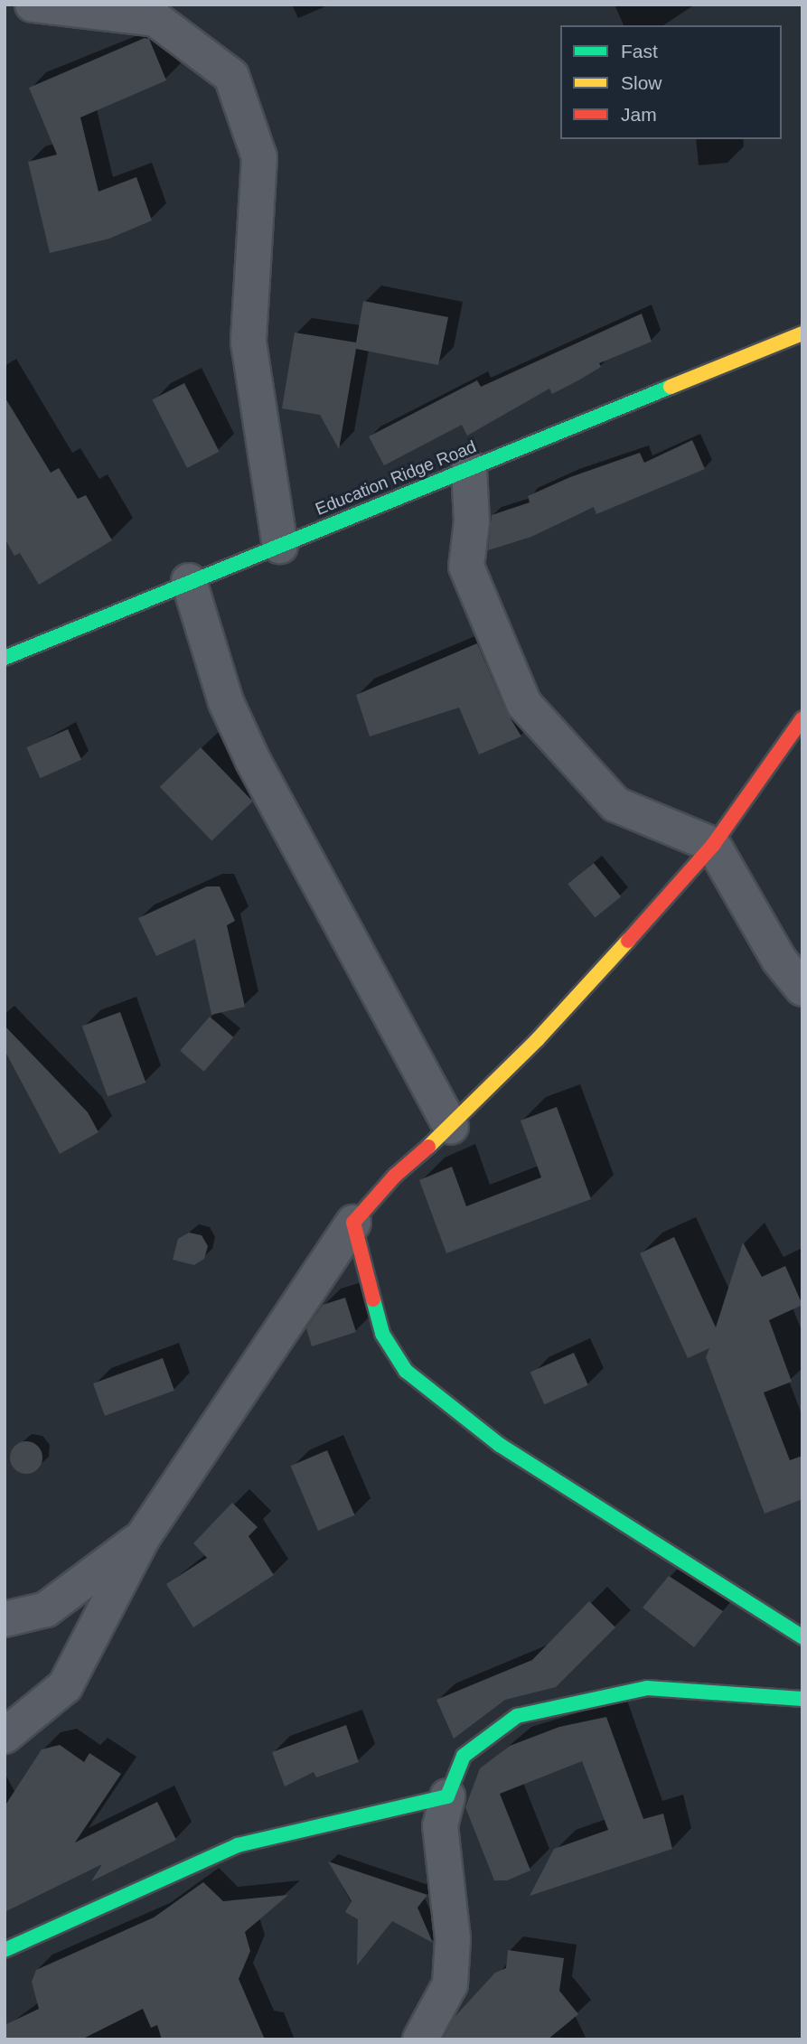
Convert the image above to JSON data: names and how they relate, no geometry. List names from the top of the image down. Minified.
{"streets":{"street":["Education Ridge Road"]},"legend":["Fast","Slow","Jam"]}
